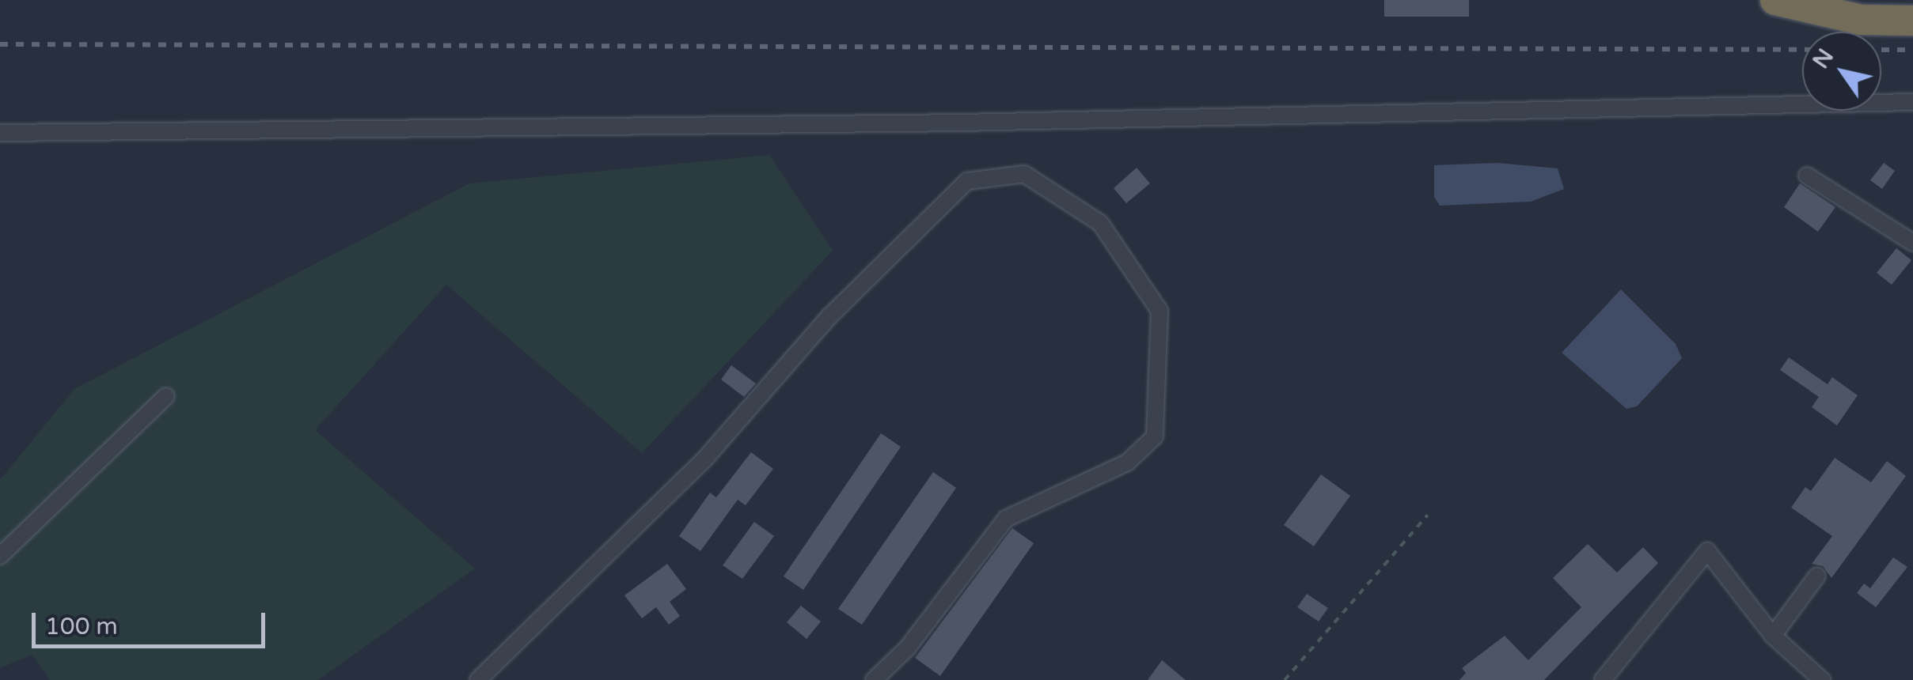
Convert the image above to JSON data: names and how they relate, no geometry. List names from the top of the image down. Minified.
{"scale_bar":"100 m","north":"top left"}
